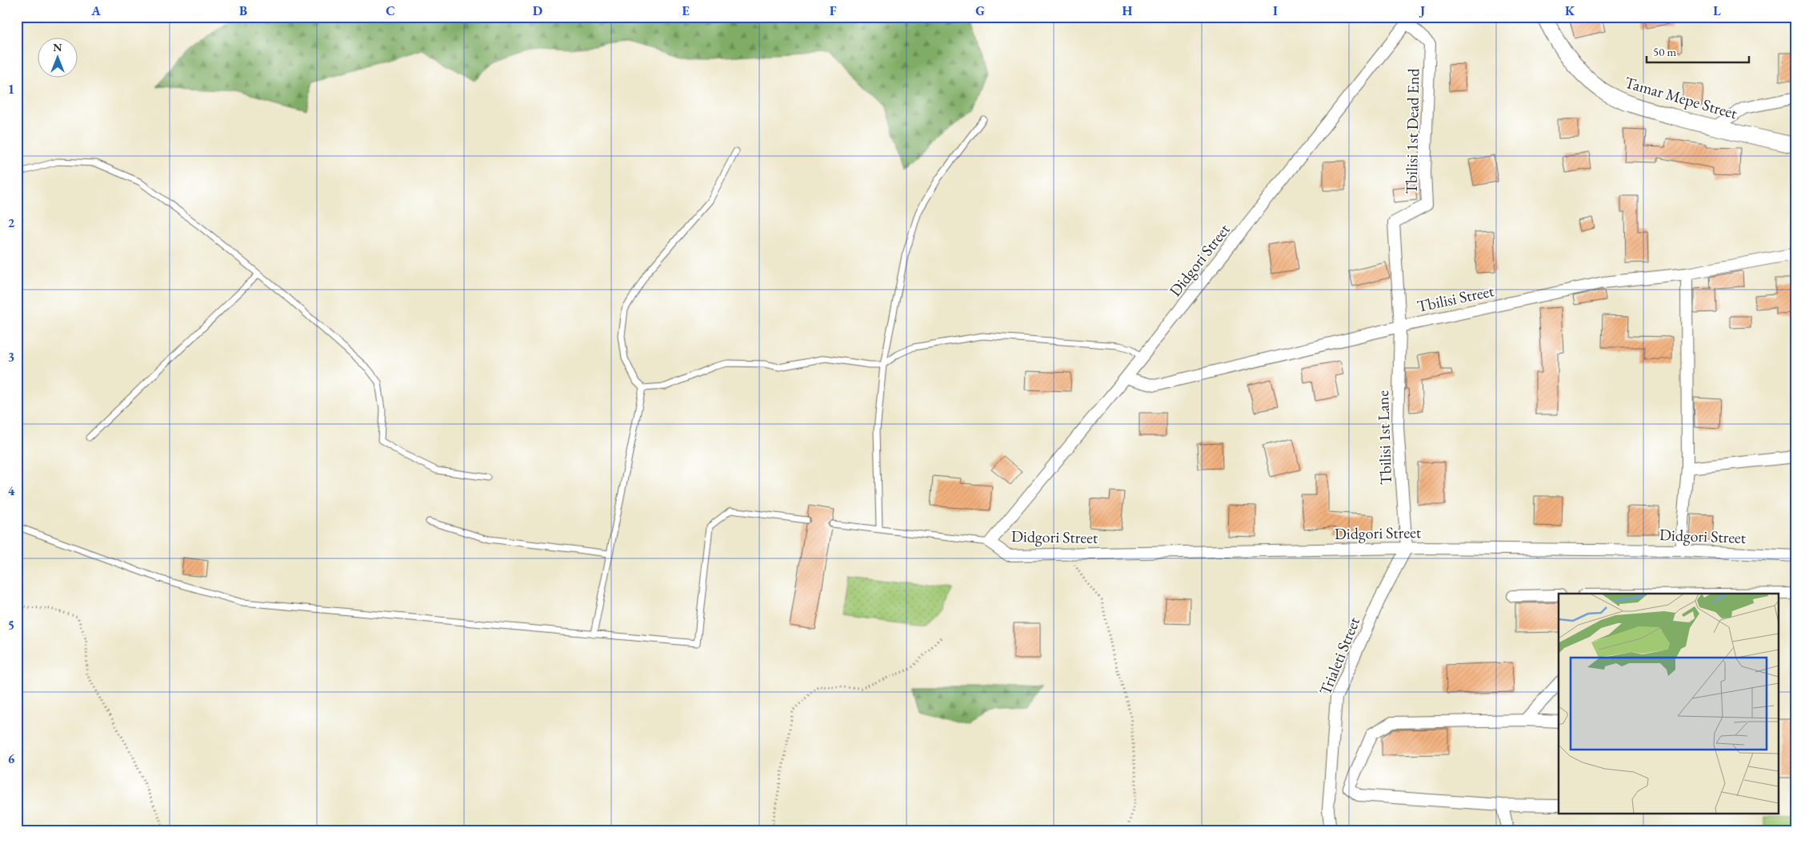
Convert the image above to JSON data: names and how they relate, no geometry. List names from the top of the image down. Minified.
{"streets":{"street":["Tamar Mepe Street","Tbilisi 1st Dead End","Didgori Street","Tbilisi Street","Tbilisi 1st Lane","Trialeti Street"]},"crossings":[["Tbilisi 1st Dead End","Didgori Street"],["Tbilisi 1st Dead End","Tbilisi Street"],["Tbilisi 1st Dead End","Tbilisi 1st Lane"],["Didgori Street","Tbilisi Street"],["Didgori Street","Tbilisi 1st Lane"],["Didgori Street","Trialeti Street"],["Tbilisi Street","Tbilisi 1st Lane"],["Tbilisi 1st Lane","Trialeti Street"]],"scale_bar":"50 m","north":"top","grid":{"columns":["A","B","C","D","E","F","G","H","I","J","K","L"],"rows":["1","2","3","4","5","6"]}}
